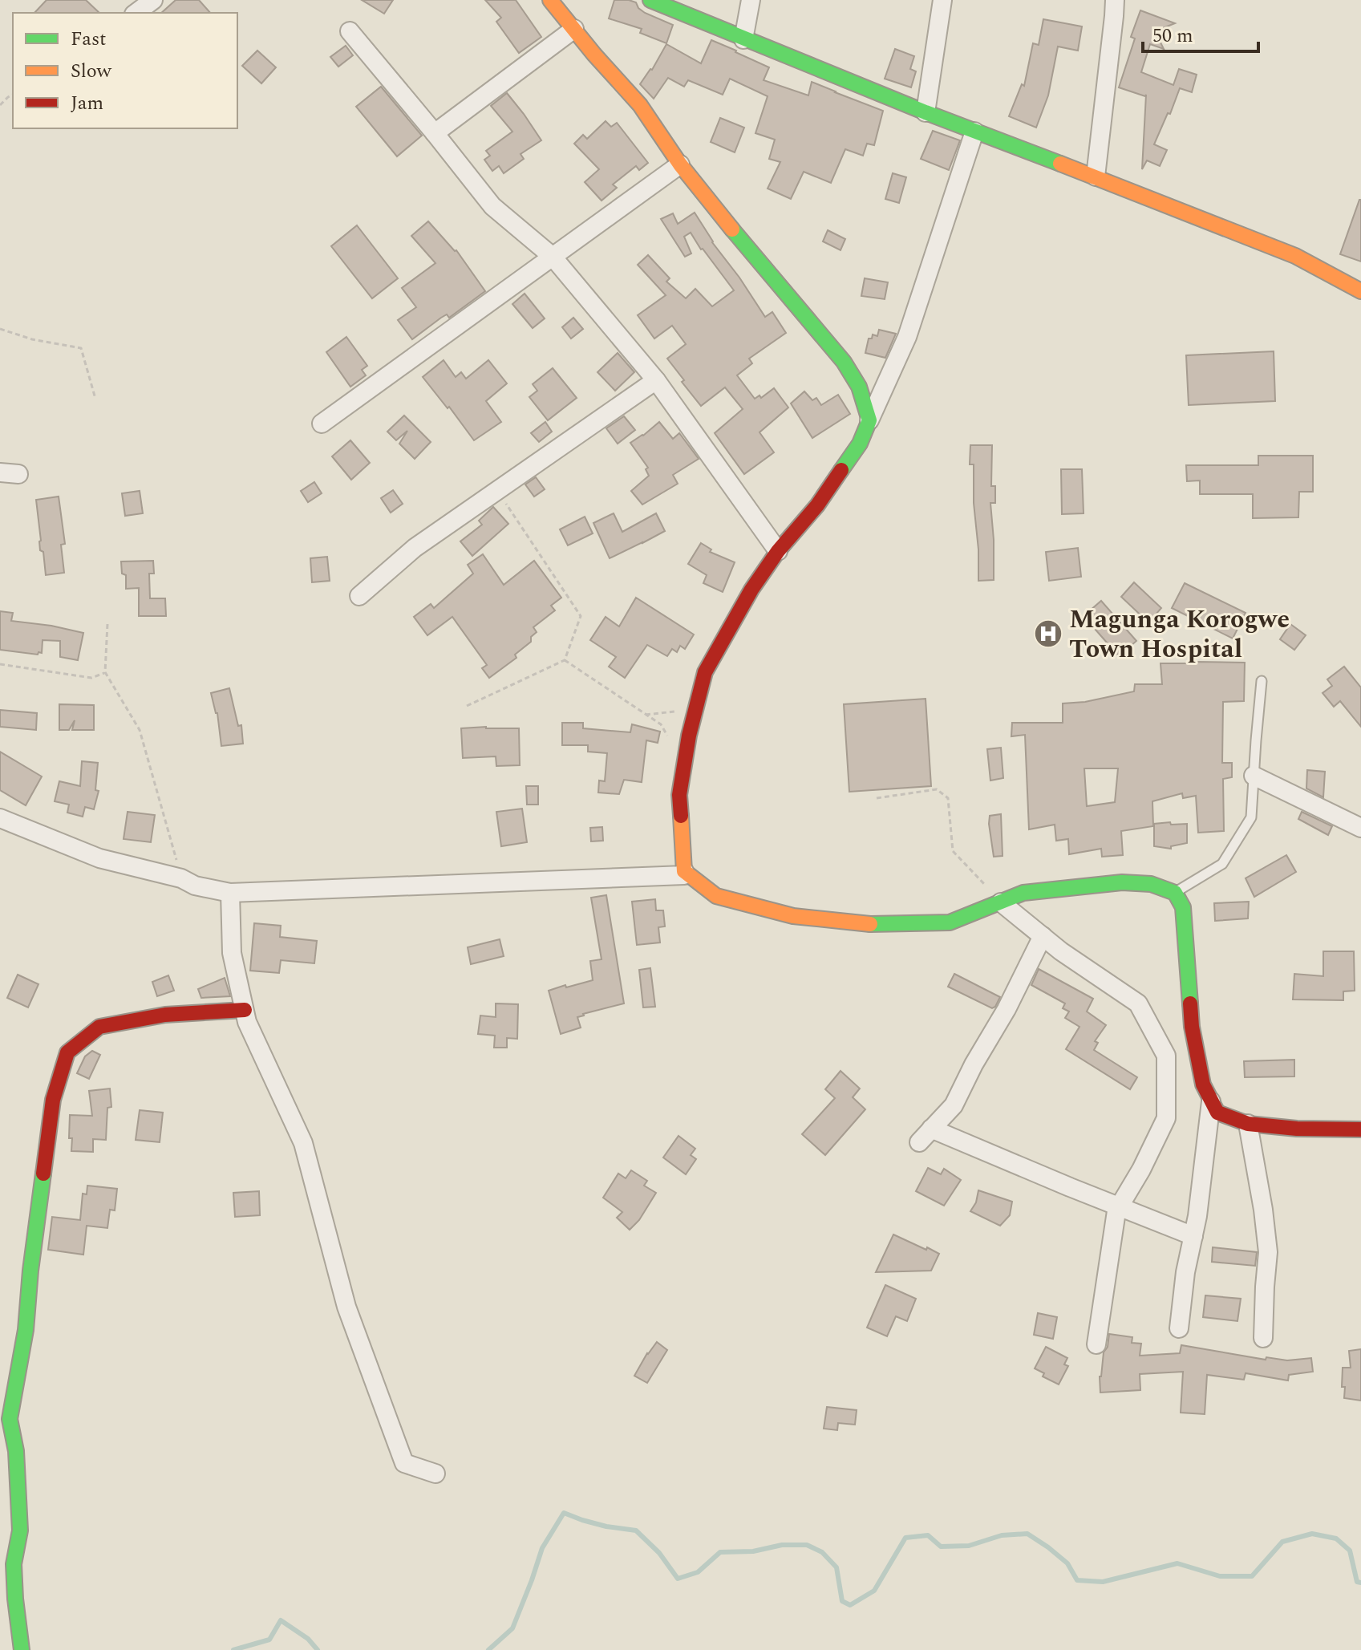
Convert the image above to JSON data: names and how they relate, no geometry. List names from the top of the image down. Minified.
{"places":{"hospital":["Magunga Korogwe Town Hospital"]},"legend":["Fast","Slow","Jam"],"scale_bar":"50 m"}
